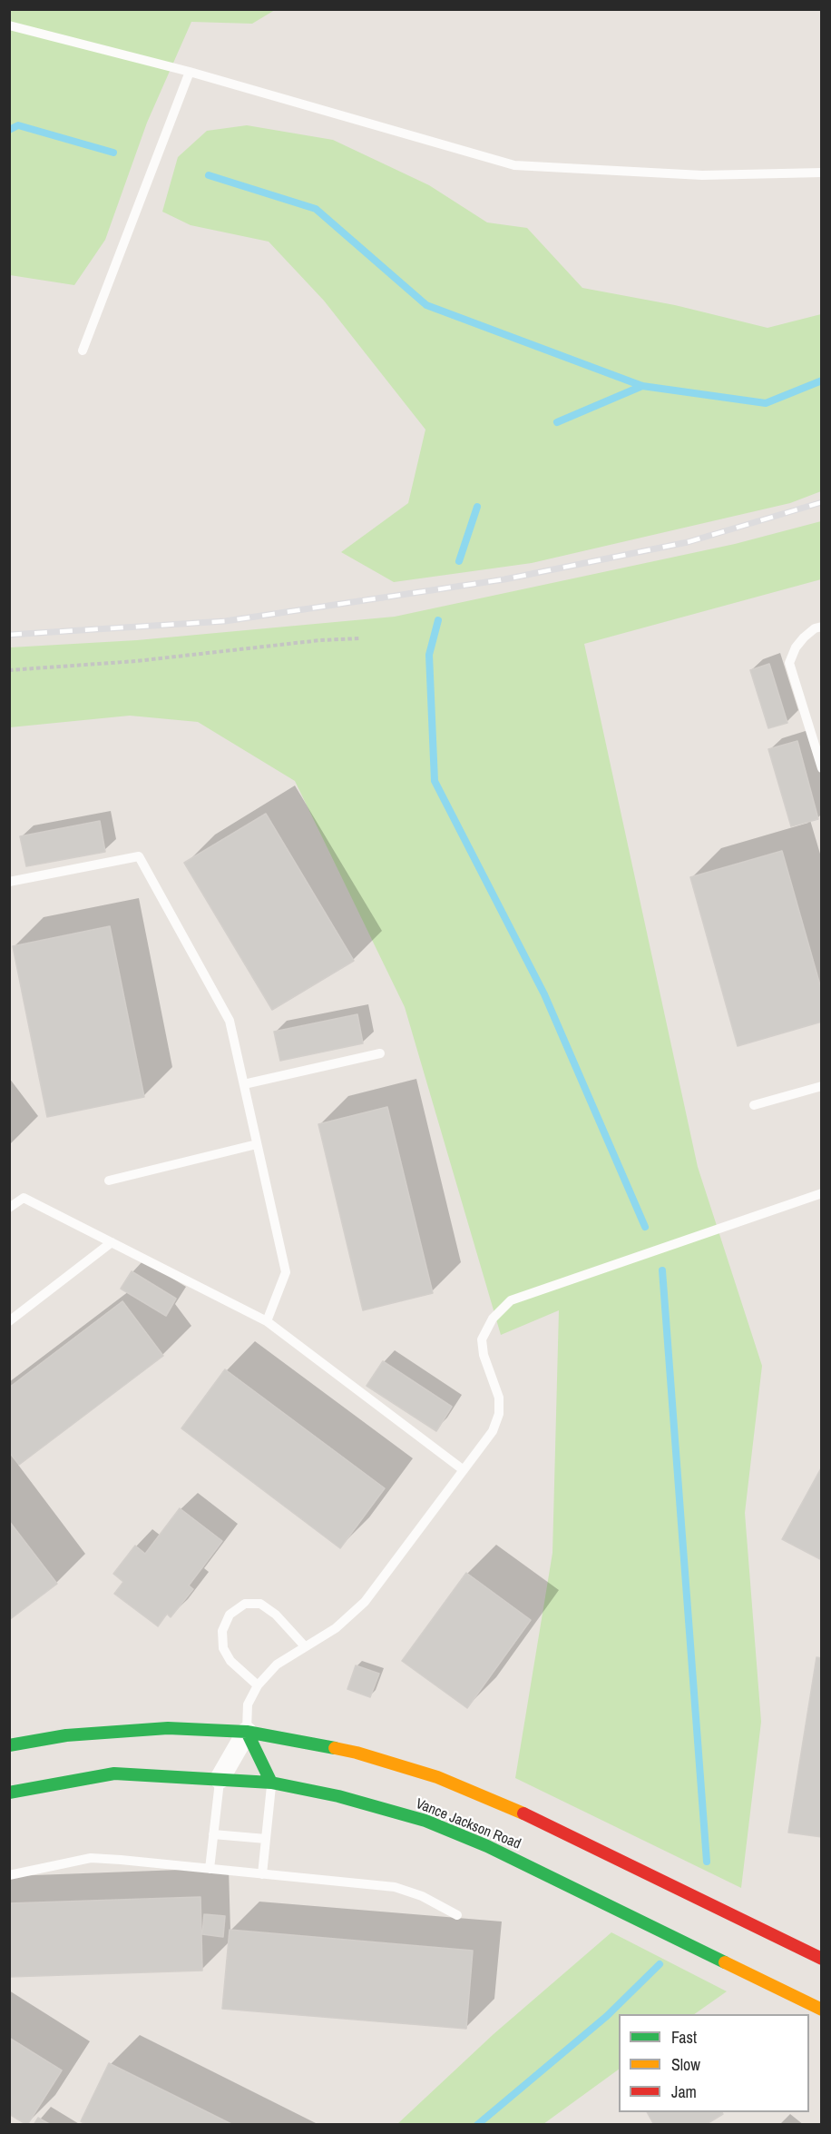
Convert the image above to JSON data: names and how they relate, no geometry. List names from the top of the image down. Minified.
{"streets":{"main road":["Vance Jackson Road"]},"legend":["Fast","Slow","Jam"]}
